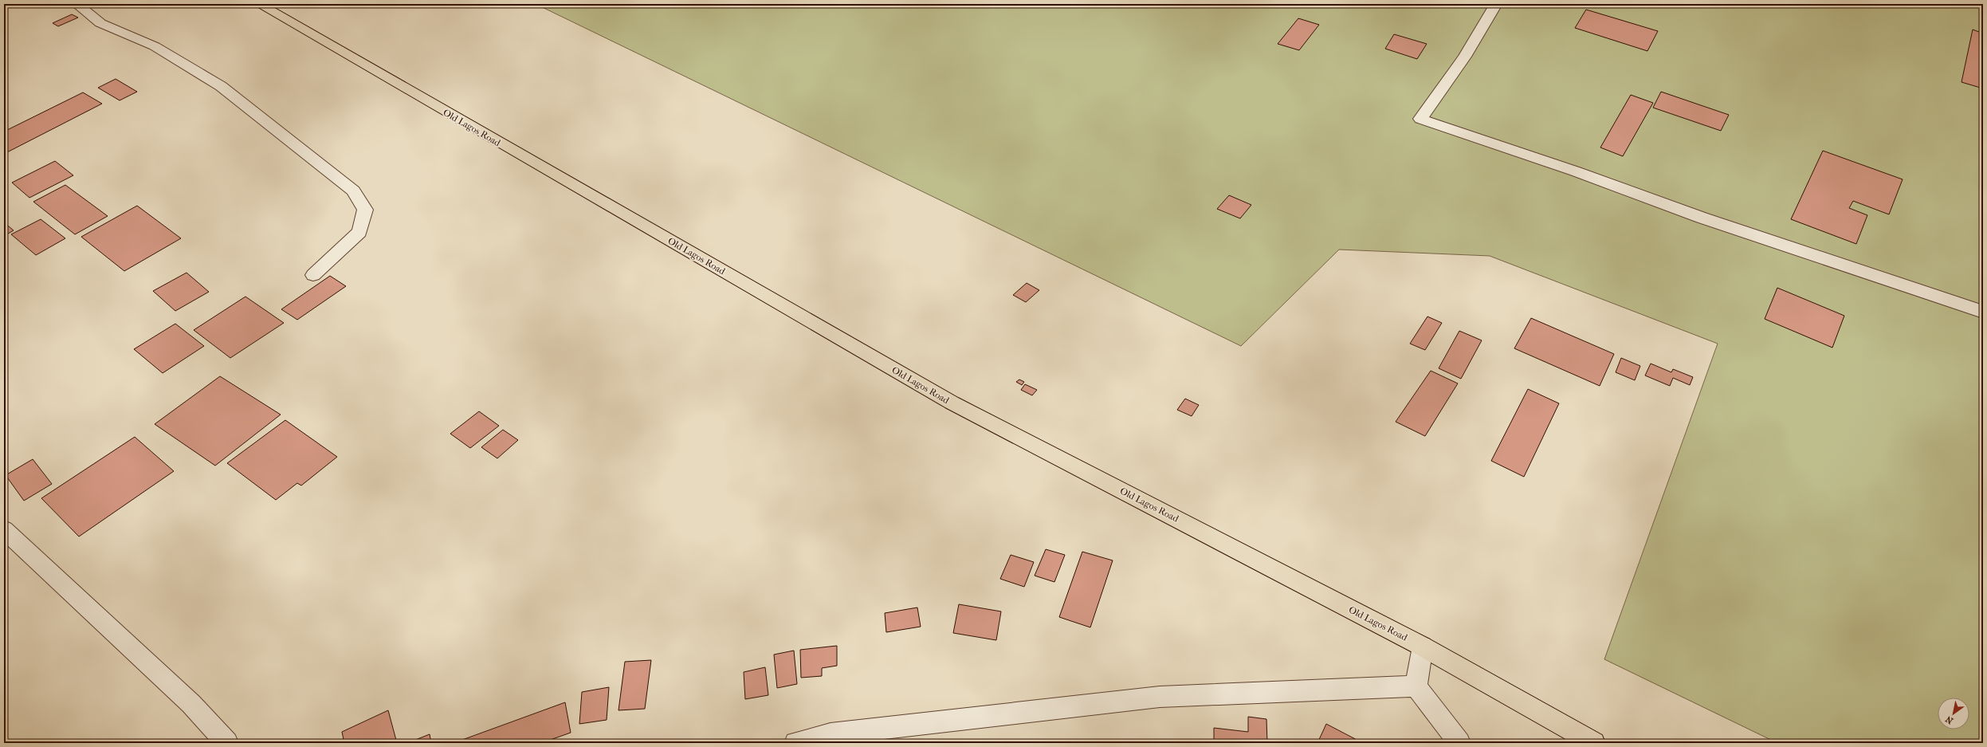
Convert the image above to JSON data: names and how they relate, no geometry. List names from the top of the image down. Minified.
{"streets":{"main road":["Old Lagos Road"]},"north":"bottom left"}
